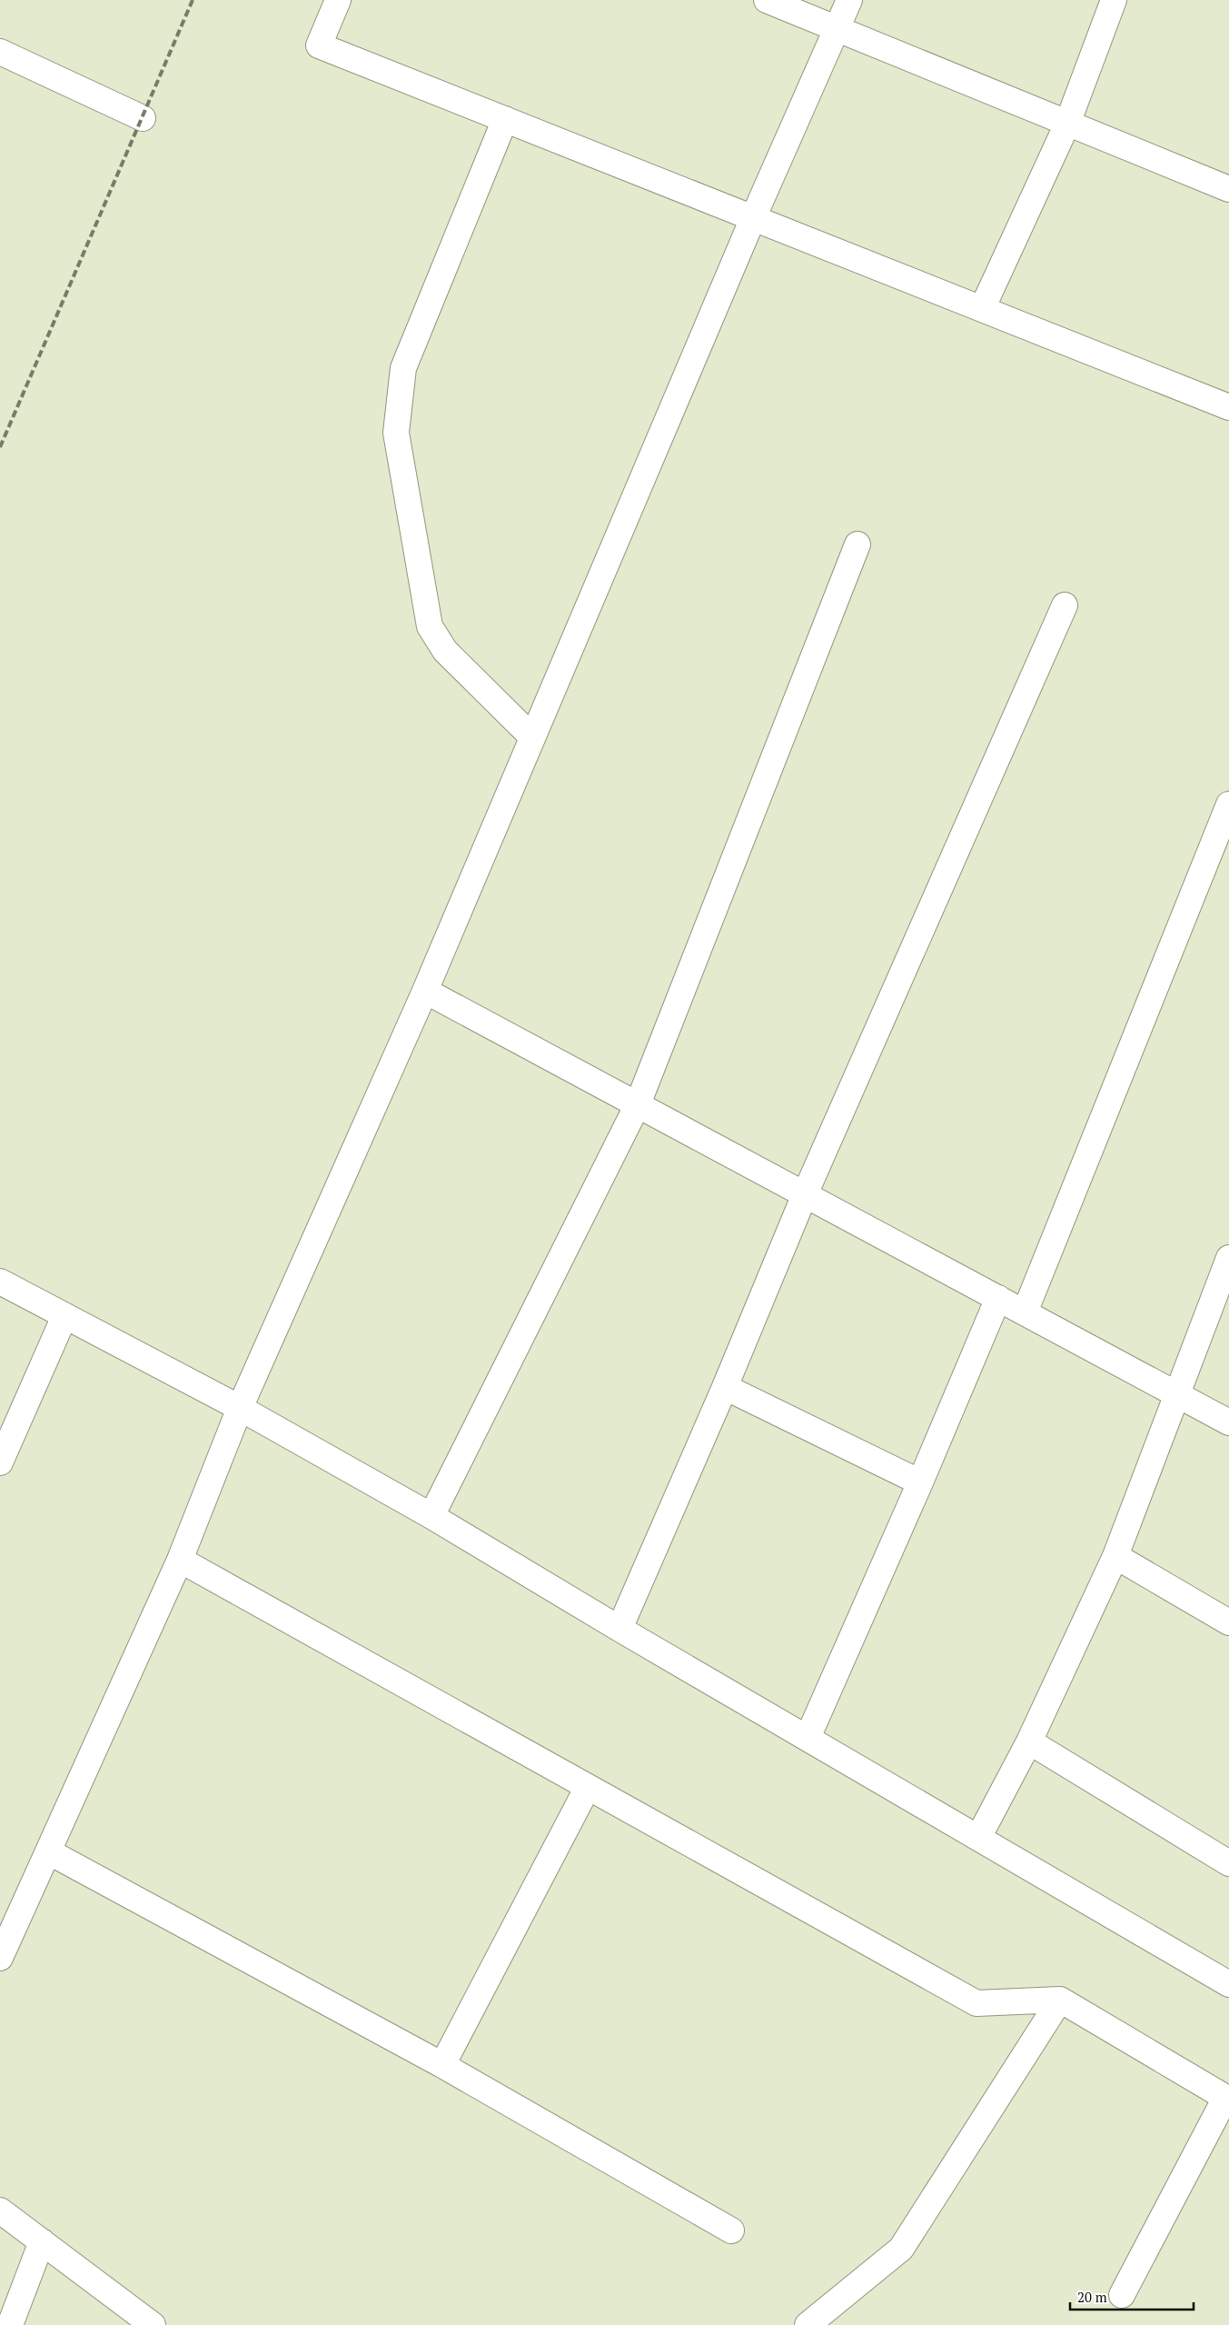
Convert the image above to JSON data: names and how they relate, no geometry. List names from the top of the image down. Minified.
{"scale_bar":"20 m"}
